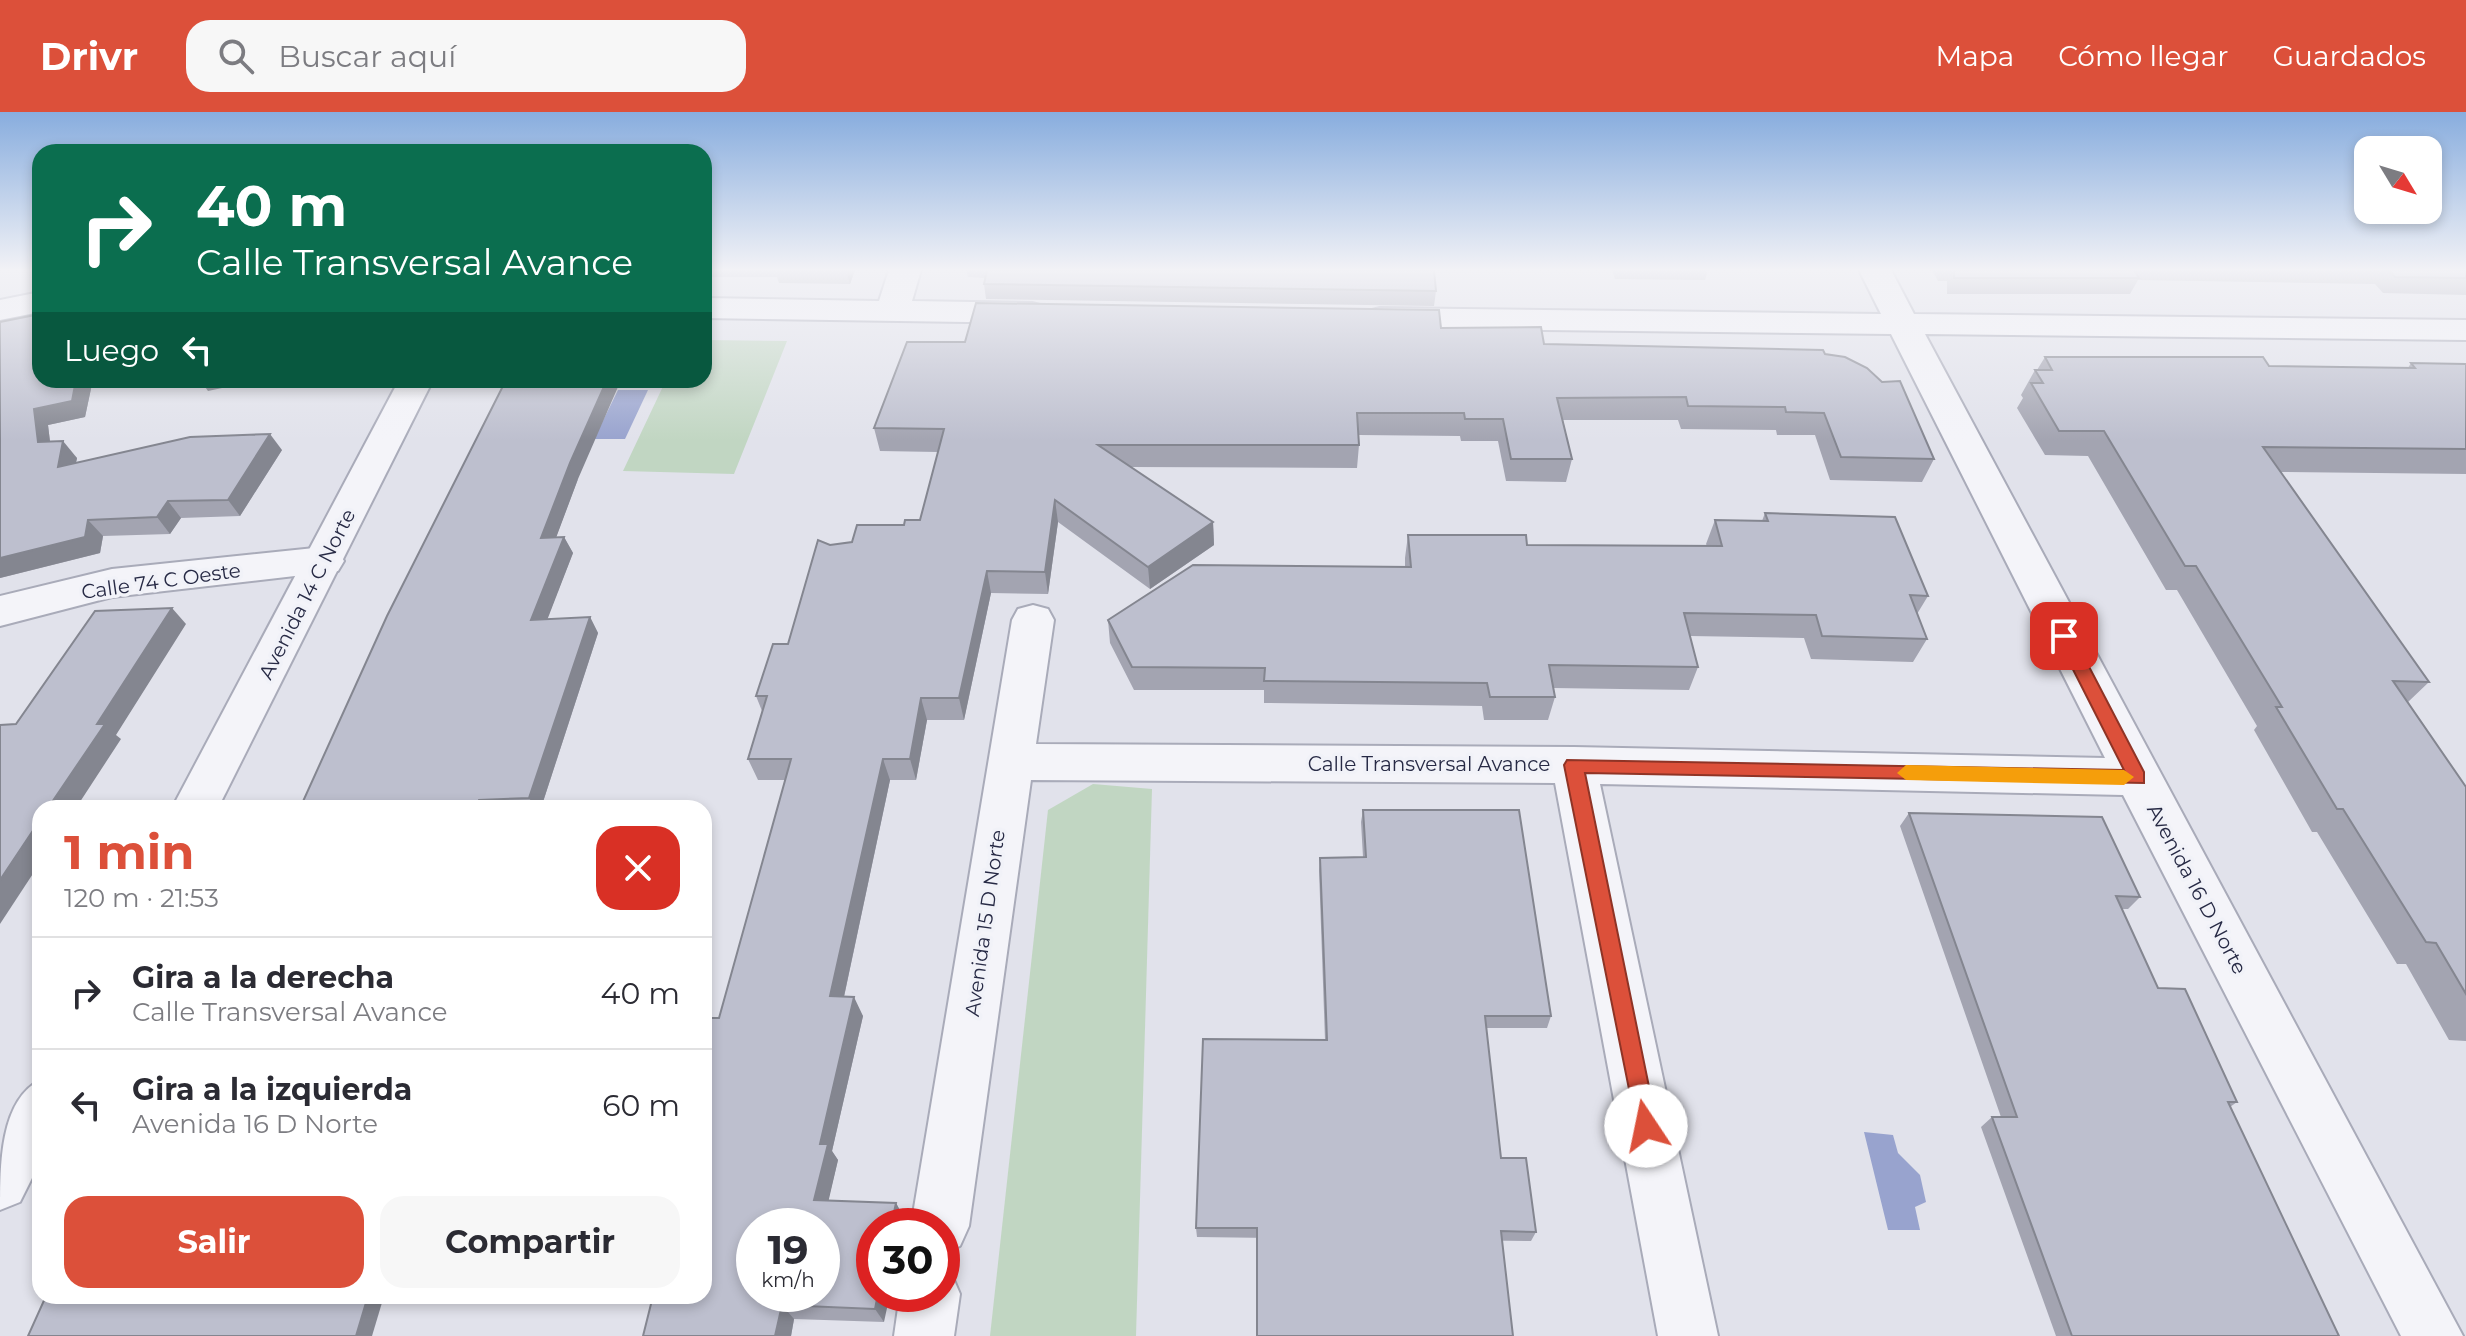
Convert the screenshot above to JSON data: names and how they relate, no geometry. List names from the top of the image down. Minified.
{"streets":{"street":["Calle 74 C Oeste","Avenida 14 C Norte","Calle Transversal Avance","Avenida 16 D Norte","Avenida 15 D Norte"]},"crossings":[["Calle 74 C Oeste","Avenida 14 C Norte"],["Calle Transversal Avance","Avenida 16 D Norte"],["Calle Transversal Avance","Avenida 15 D Norte"]],"north":"bottom right","page":{"header":"Drivr","search":"Buscar aquí","nav":["Mapa","Cómo llegar","Guardados"],"turn":["40 m","Calle Transversal Avance"],"then":"Luego","heading":["1 min","120 m · 21:53"],"list":[{"name":"Gira a la derecha","note":"Calle Transversal Avance","value":"40 m"},{"name":"Gira a la izquierda","note":"Avenida 16 D Norte","value":"60 m"}],"buttons":["Salir","Compartir"],"speed":"19 km/h","limit":"30"}}
